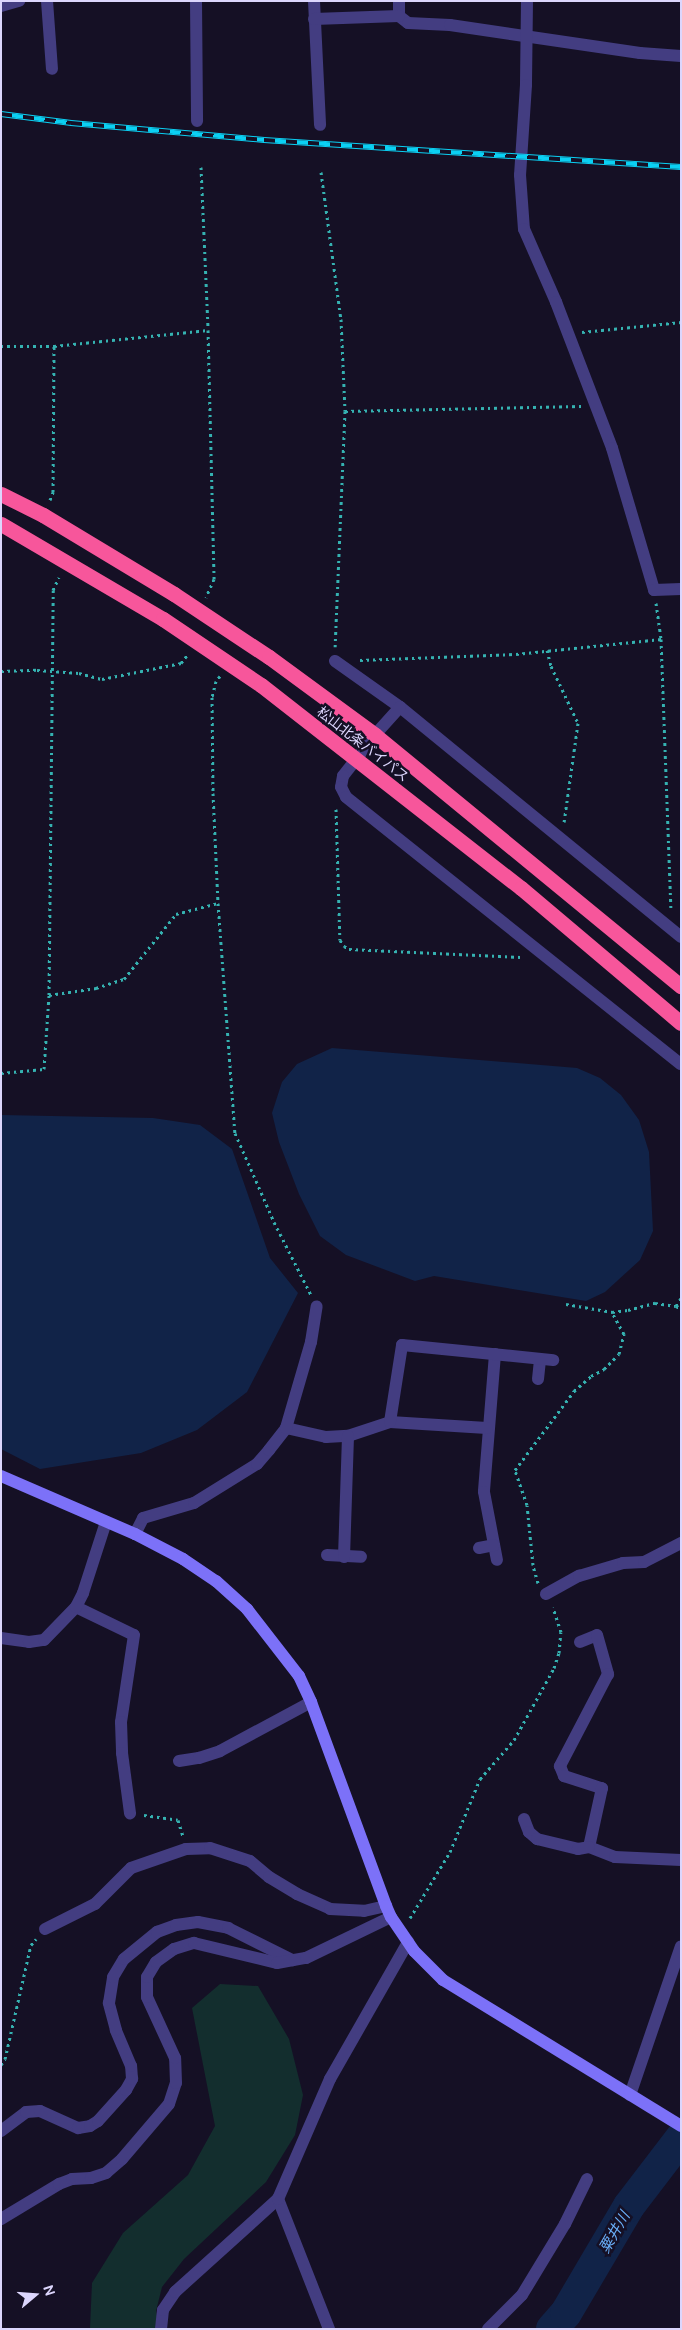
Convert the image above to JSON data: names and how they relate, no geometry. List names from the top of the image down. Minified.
{"streets":{"highway":["松山北条バイパス"]},"water":["粟井川"],"north":"right"}
